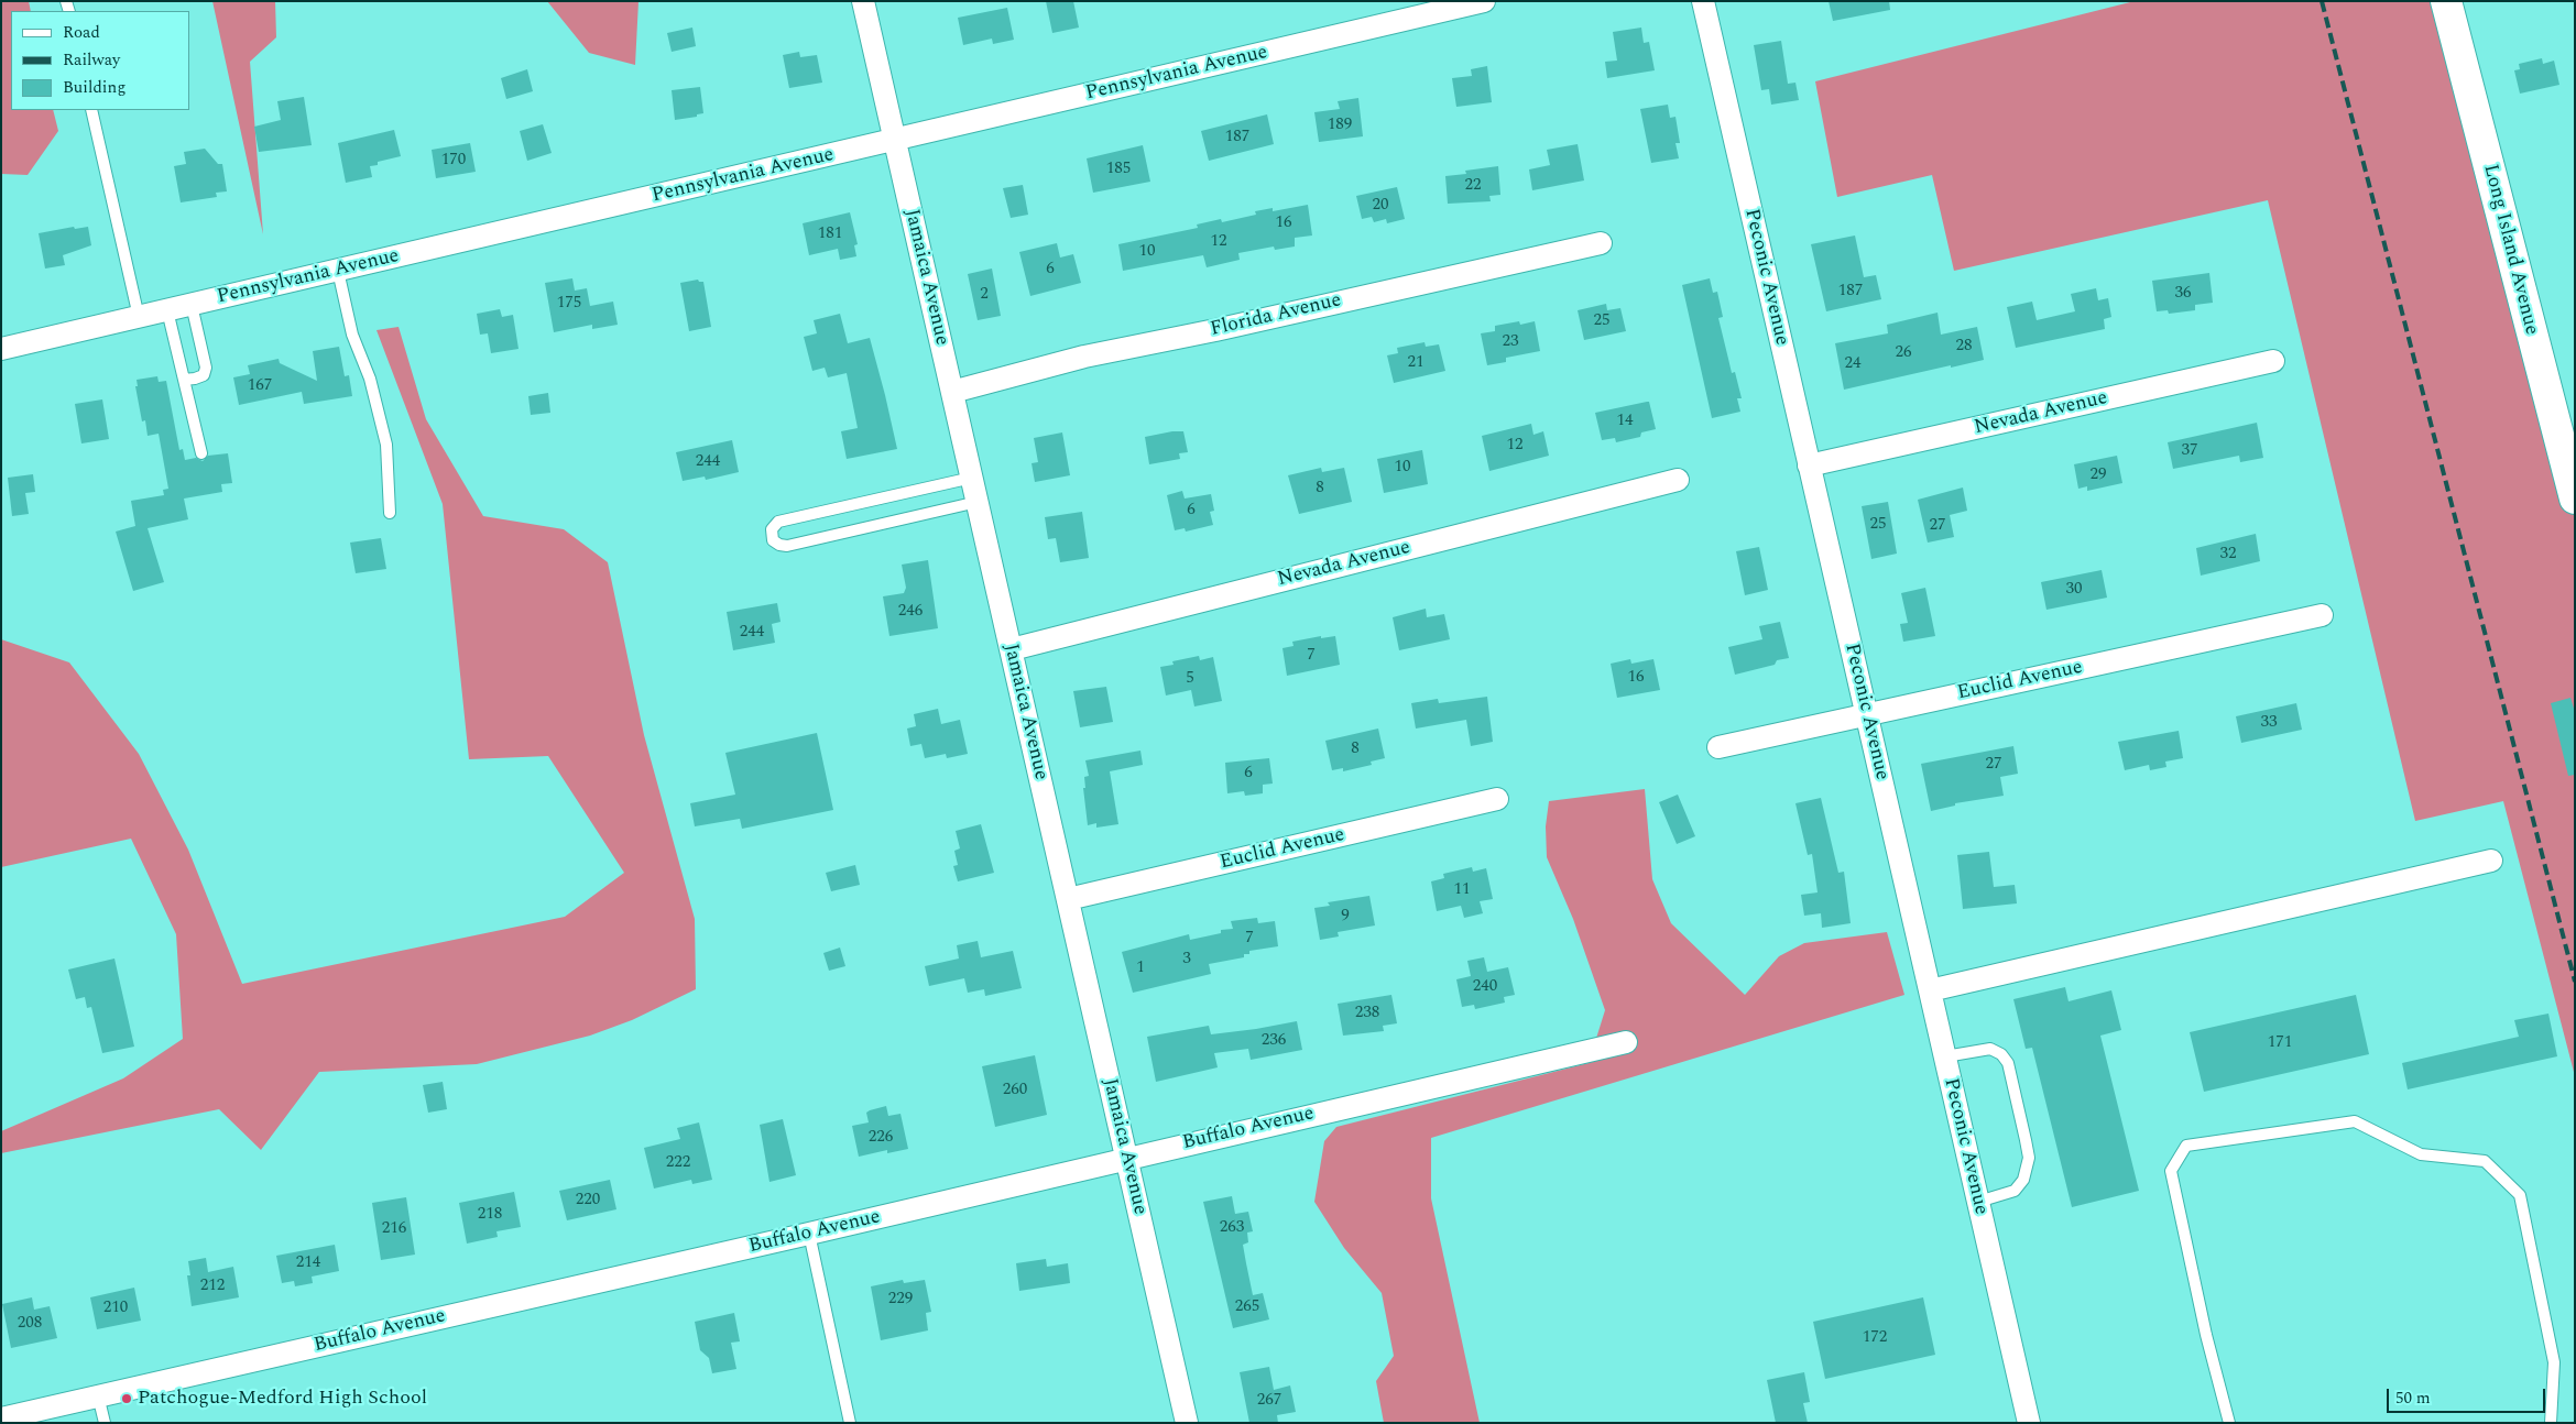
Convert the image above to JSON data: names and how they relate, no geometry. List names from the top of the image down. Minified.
{"streets":{"street":["Pennsylvania Avenue","Long Island Avenue","Jamaica Avenue","Peconic Avenue","Florida Avenue","Nevada Avenue","Euclid Avenue","Buffalo Avenue"]},"crossings":[["Pennsylvania Avenue","Jamaica Avenue"],["Jamaica Avenue","Florida Avenue"],["Jamaica Avenue","Nevada Avenue"],["Jamaica Avenue","Euclid Avenue"],["Jamaica Avenue","Buffalo Avenue"],["Peconic Avenue","Nevada Avenue"],["Peconic Avenue","Euclid Avenue"]],"places":["Patchogue-Medford High School"],"house_numbers":["189","187","170","185","22","20","16","181","12","10","6","187","36","2","175","25","23","28","26","21","24","167","14","12","37","244","10","29","8","6","25","27","32","30","246","244","7","16","5","33","8","27","6","11","9","7","3","1","240","238","236","171","260","226","222","220","218","263","216","214","212","229","265","210","208","172","267"],"legend":["Road","Railway","Building"],"scale_bar":"50 m"}
